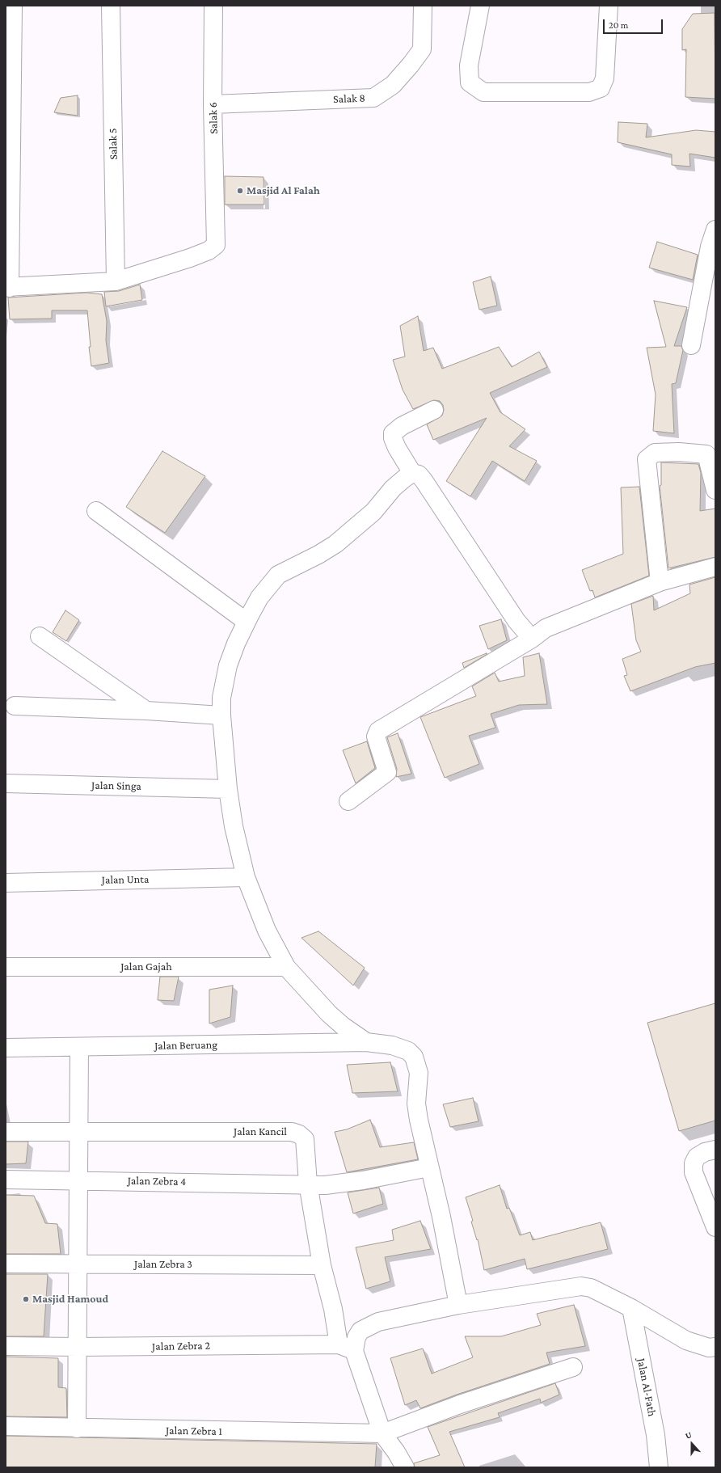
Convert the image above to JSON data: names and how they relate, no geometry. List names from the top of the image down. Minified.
{"streets":{"street":["Salak 8","Salak 6","Salak 5","Jalan Singa","Jalan Unta","Jalan Gajah","Jalan Beruang","Jalan Kancil","Jalan Zebra 4","Jalan Zebra 3","Jalan Zebra 2","Jalan Al-Fath","Jalan Zebra 1"]},"crossings":[["Salak 8","Salak 6"],["Salak 6","Salak 5"],["Jalan Beruang","Jalan Zebra 4"],["Jalan Kancil","Jalan Zebra 4"],["Jalan Kancil","Jalan Zebra 3"],["Jalan Kancil","Jalan Zebra 2"]],"places":["Masjid Al Falah","Masjid Hamoud"],"scale_bar":"20 m","north":"top"}
